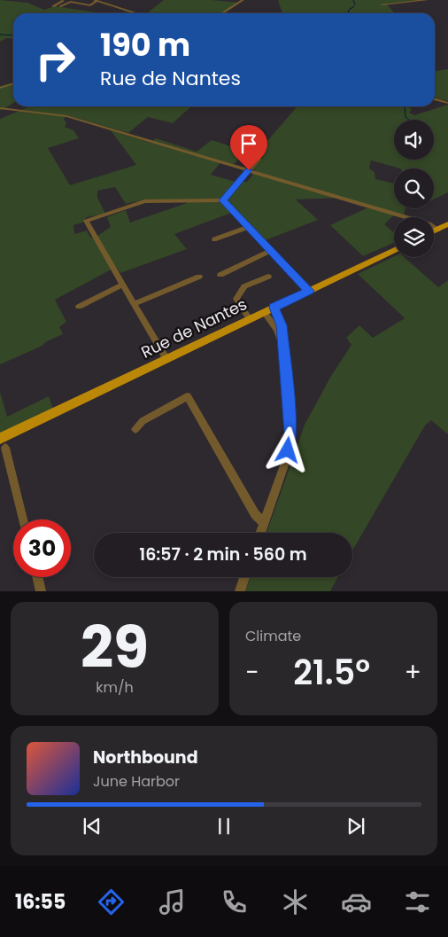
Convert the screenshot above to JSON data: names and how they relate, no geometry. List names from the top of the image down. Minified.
{"streets":{"main road":["Rue de Nantes"]},"page":{"turn":["190 m","Rue de Nantes"],"limit":"30","trip":"16:57 · 2 min · 560 m","tile":[["29","km/h"],"Climate"],"heat":["−","21.5°","+"],"song":["Northbound","June Harbor"],"tabs":"16:55"}}
